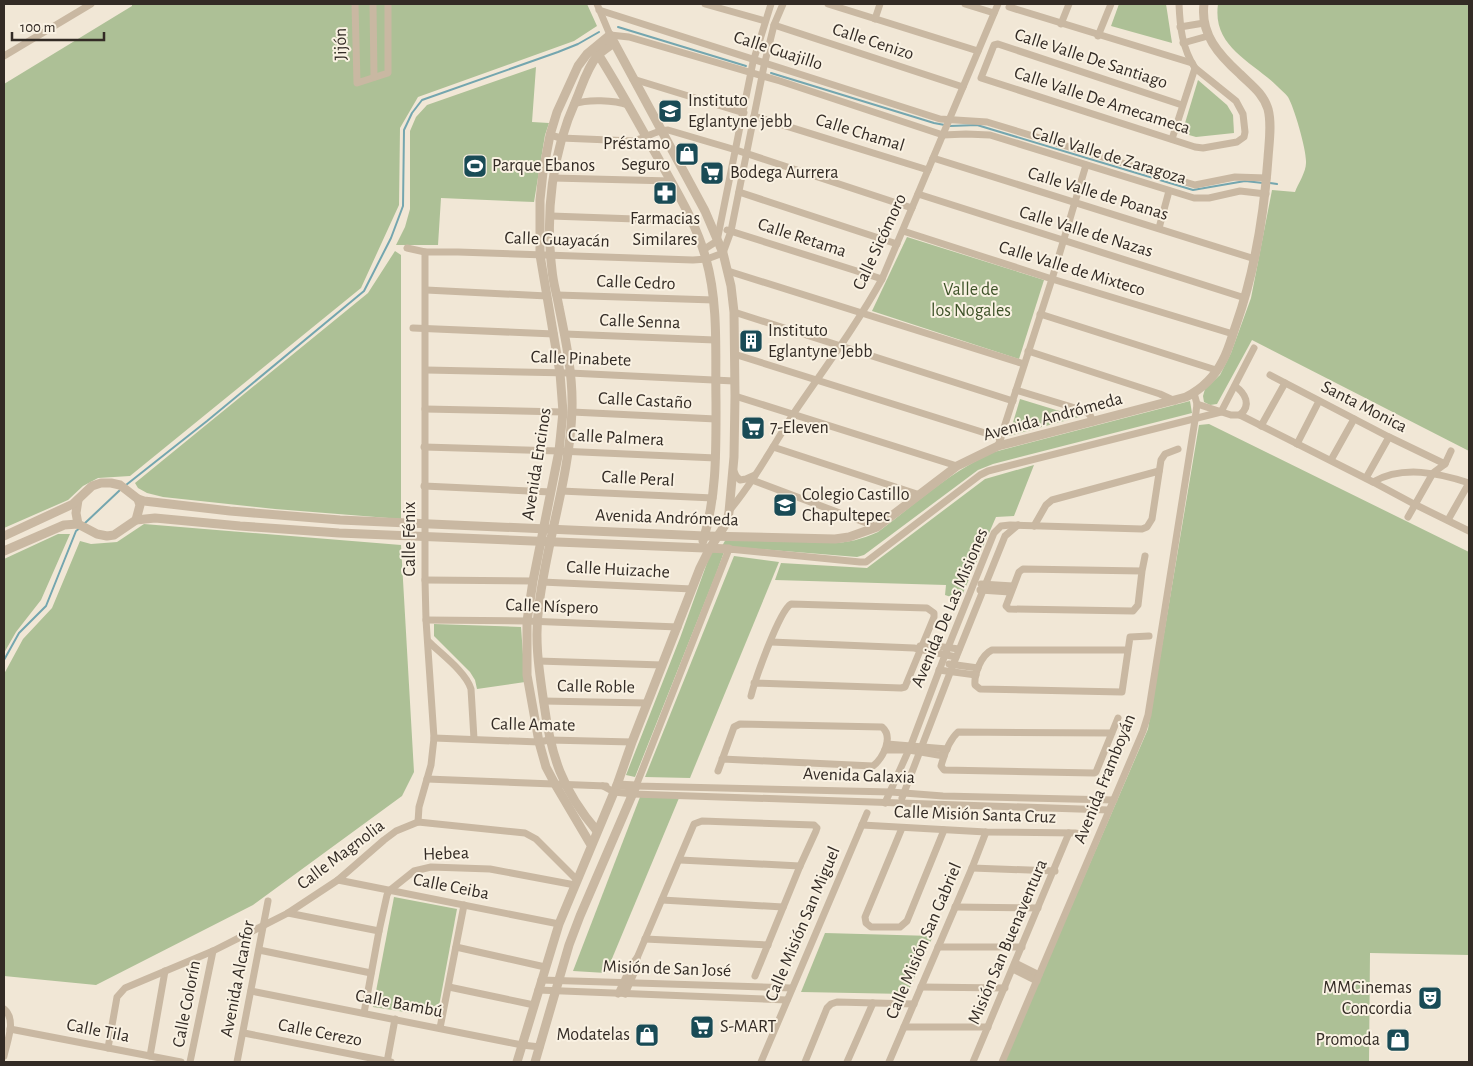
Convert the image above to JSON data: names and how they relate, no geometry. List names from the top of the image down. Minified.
{"streets":{"street":["Calle Cenizo","Jijón","Calle Guajillo","Calle Valle De Santiago","Calle Valle De Amecameca","Calle Chamal","Calle Valle de Zaragoza","Calle Valle de Poanas","Calle Valle de Nazas","Calle Retama","Calle Guayacán","Calle Sicómoro","Calle Valle de Mixteco","Calle Cedro","Calle Senna","Calle Pinabete","Calle Castaño","Santa Monica","Avenida Andrómeda","Calle Palmera","Avenida Encinos","Calle Peral","Calle Fénix","Calle Huizache","Calle Níspero","Avenida De Las Misiones","Calle Roble","Calle Amate","Avenida Galaxia","Avenida Framboyán","Calle Misión Santa Cruz","Hebea","Calle Magnolia","Calle Ceiba","Calle Misión San Miguel","Calle Misión San Gabriel","Misión San Buenaventura","Misión de San José","Avenida Alcanfor","Calle Colorín","Calle Bambú","Calle Tila","Calle Cerezo"]},"crossings":[["Calle Cenizo","Calle Sicómoro"],["Calle Guajillo","Calle Valle de Zaragoza"],["Calle Guajillo","Calle Sicómoro"],["Calle Guajillo","Avenida Encinos"],["Calle Valle De Santiago","Calle Valle De Amecameca"],["Calle Chamal","Calle Sicómoro"],["Calle Valle de Zaragoza","Calle Sicómoro"],["Calle Valle de Zaragoza","Avenida Andrómeda"],["Calle Valle de Poanas","Calle Sicómoro"],["Calle Valle de Poanas","Avenida Andrómeda"],["Calle Valle de Nazas","Calle Sicómoro"],["Calle Valle de Nazas","Avenida Andrómeda"],["Calle Retama","Calle Sicómoro"],["Calle Guayacán","Avenida Encinos"],["Calle Guayacán","Calle Fénix"],["Calle Sicómoro","Calle Valle de Mixteco"],["Calle Valle de Mixteco","Avenida Andrómeda"],["Calle Cedro","Avenida Encinos"],["Calle Senna","Avenida Encinos"],["Calle Pinabete","Avenida Encinos"],["Calle Pinabete","Calle Fénix"],["Calle Castaño","Avenida Encinos"],["Calle Castaño","Calle Fénix"],["Avenida Andrómeda","Avenida Encinos"],["Avenida Andrómeda","Calle Fénix"],["Avenida Andrómeda","Avenida Framboyán"],["Calle Palmera","Avenida Encinos"],["Calle Palmera","Calle Fénix"],["Avenida Encinos","Calle Peral"],["Avenida Encinos","Calle Huizache"],["Avenida Encinos","Calle Níspero"],["Avenida Encinos","Calle Roble"],["Avenida Encinos","Calle Amate"],["Avenida Encinos","Avenida Galaxia"],["Calle Fénix","Calle Huizache"],["Calle Fénix","Calle Níspero"],["Calle Fénix","Calle Amate"],["Calle Fénix","Avenida Galaxia"],["Calle Fénix","Calle Magnolia"],["Avenida De Las Misiones","Avenida Galaxia"],["Avenida Galaxia","Avenida Framboyán"],["Calle Misión Santa Cruz","Calle Misión San Miguel"],["Calle Misión Santa Cruz","Calle Misión San Gabriel"],["Calle Misión Santa Cruz","Misión San Buenaventura"],["Hebea","Calle Magnolia"],["Hebea","Calle Ceiba"],["Calle Magnolia","Calle Ceiba"],["Calle Magnolia","Avenida Alcanfor"],["Calle Magnolia","Calle Colorín"],["Calle Magnolia","Calle Tila"],["Calle Misión San Miguel","Misión de San José"],["Avenida Alcanfor","Calle Bambú"],["Avenida Alcanfor","Calle Cerezo"]],"parks":["Valle de los Nogales"],"places":{"school or university":["Instituto Eglantyne jebb","Colegio Castillo Chapultepec"],"shop":["Préstamo Seguro","Modatelas","Promoda"],"sports":["Parque Ebanos"],"supermarket":["Bodega Aurrera","7-Eleven","S-MART"],"pharmacy":["Farmacias Similares"],"building":["Instituto Eglantyne Jebb"],"theatre":["MMCinemas Concordia"]},"scale_bar":"100 m"}
